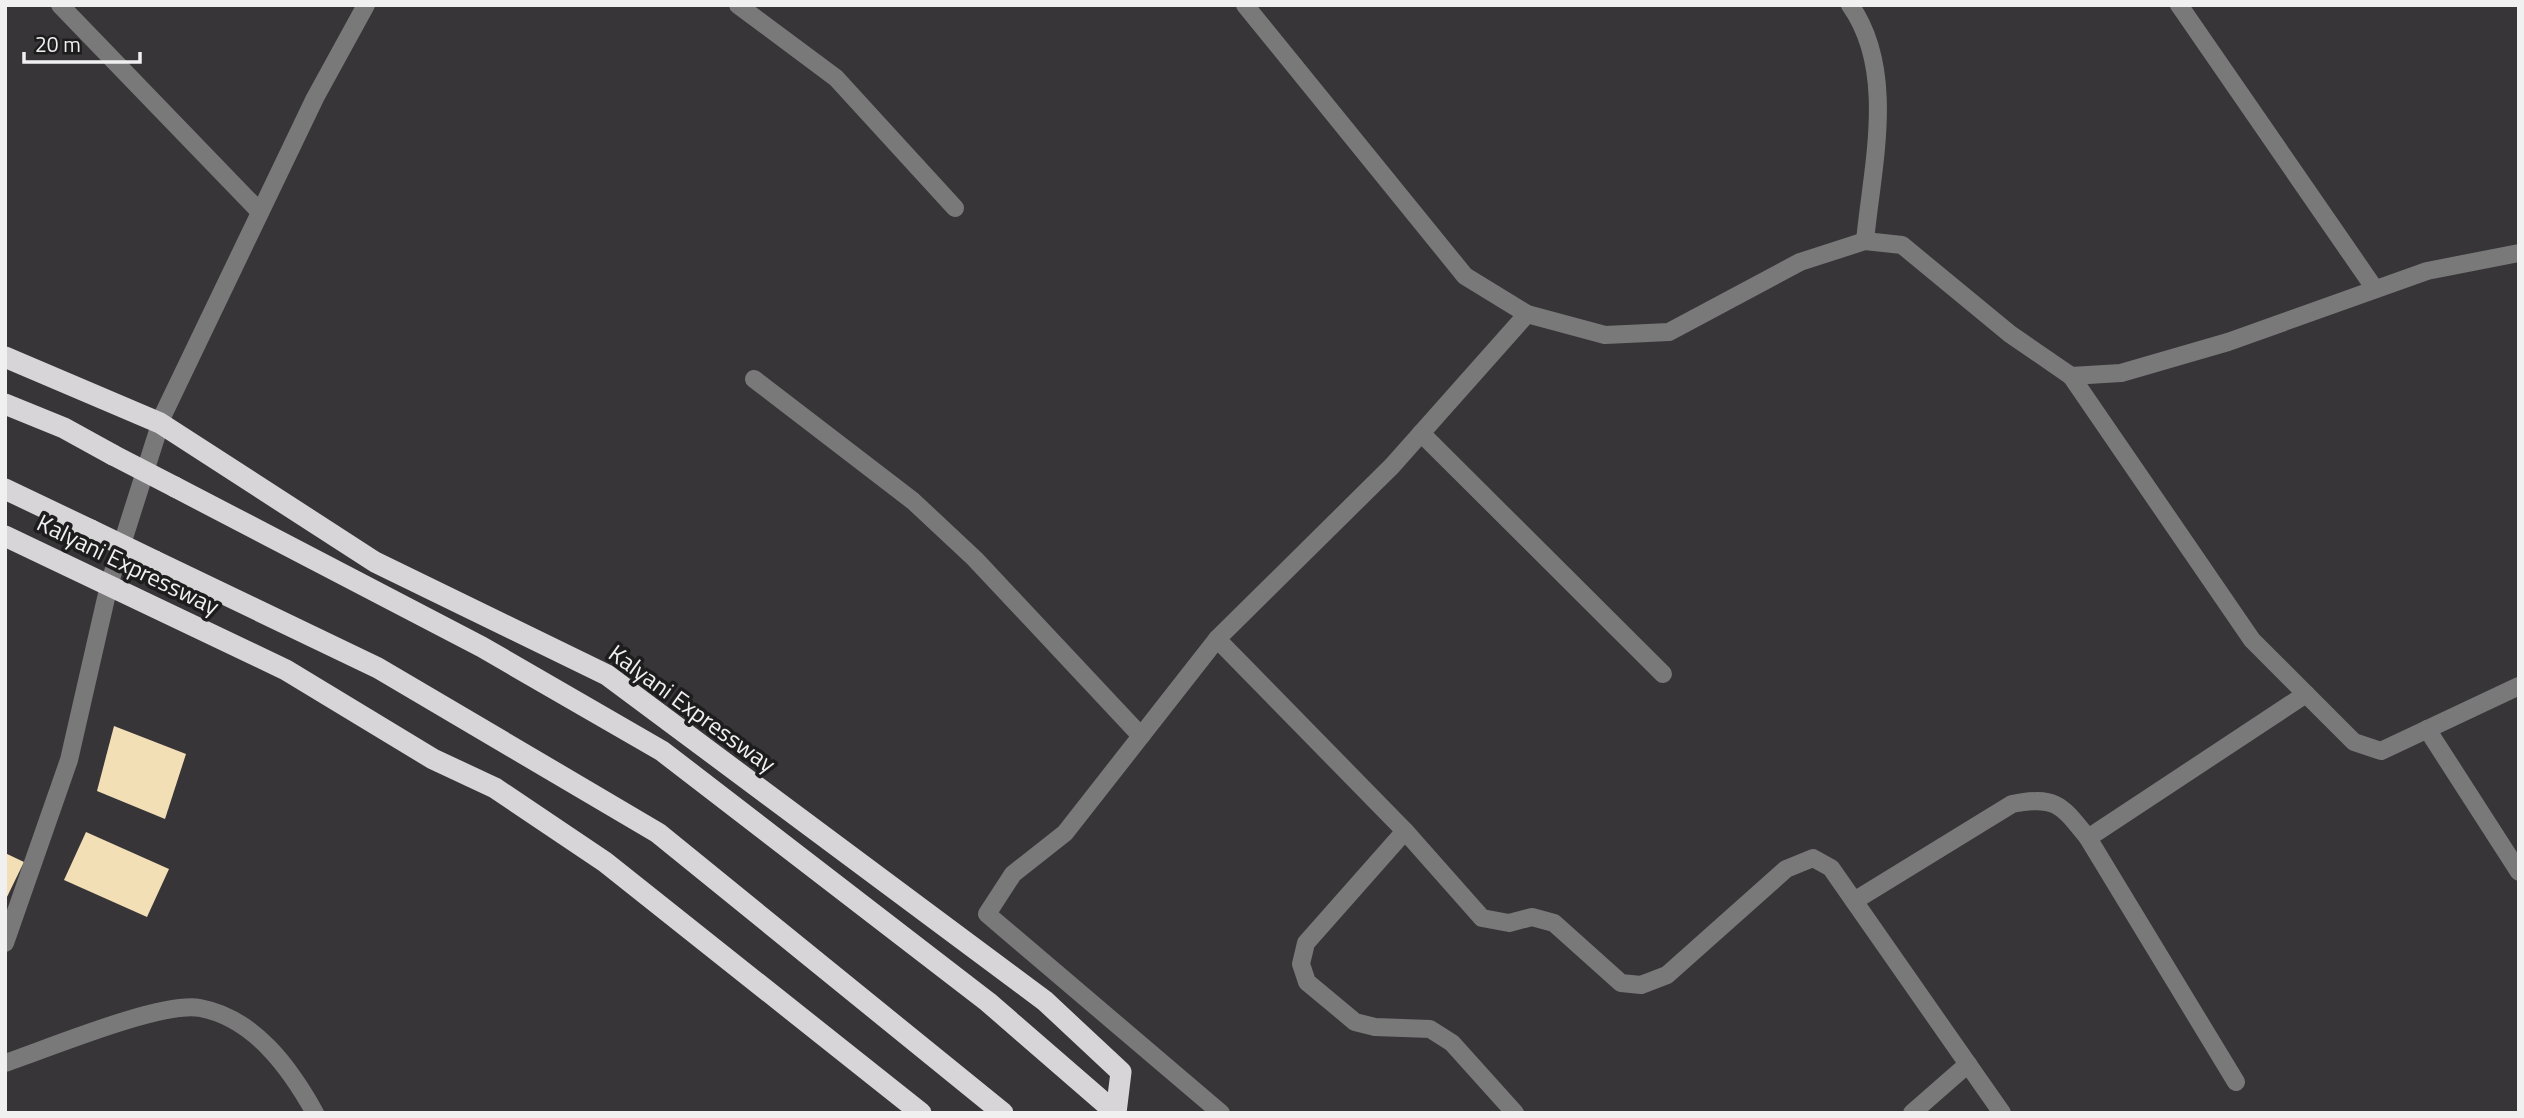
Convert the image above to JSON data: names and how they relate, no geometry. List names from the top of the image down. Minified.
{"streets":{"highway":["Kalyani Expressway"]},"scale_bar":"20 m"}
